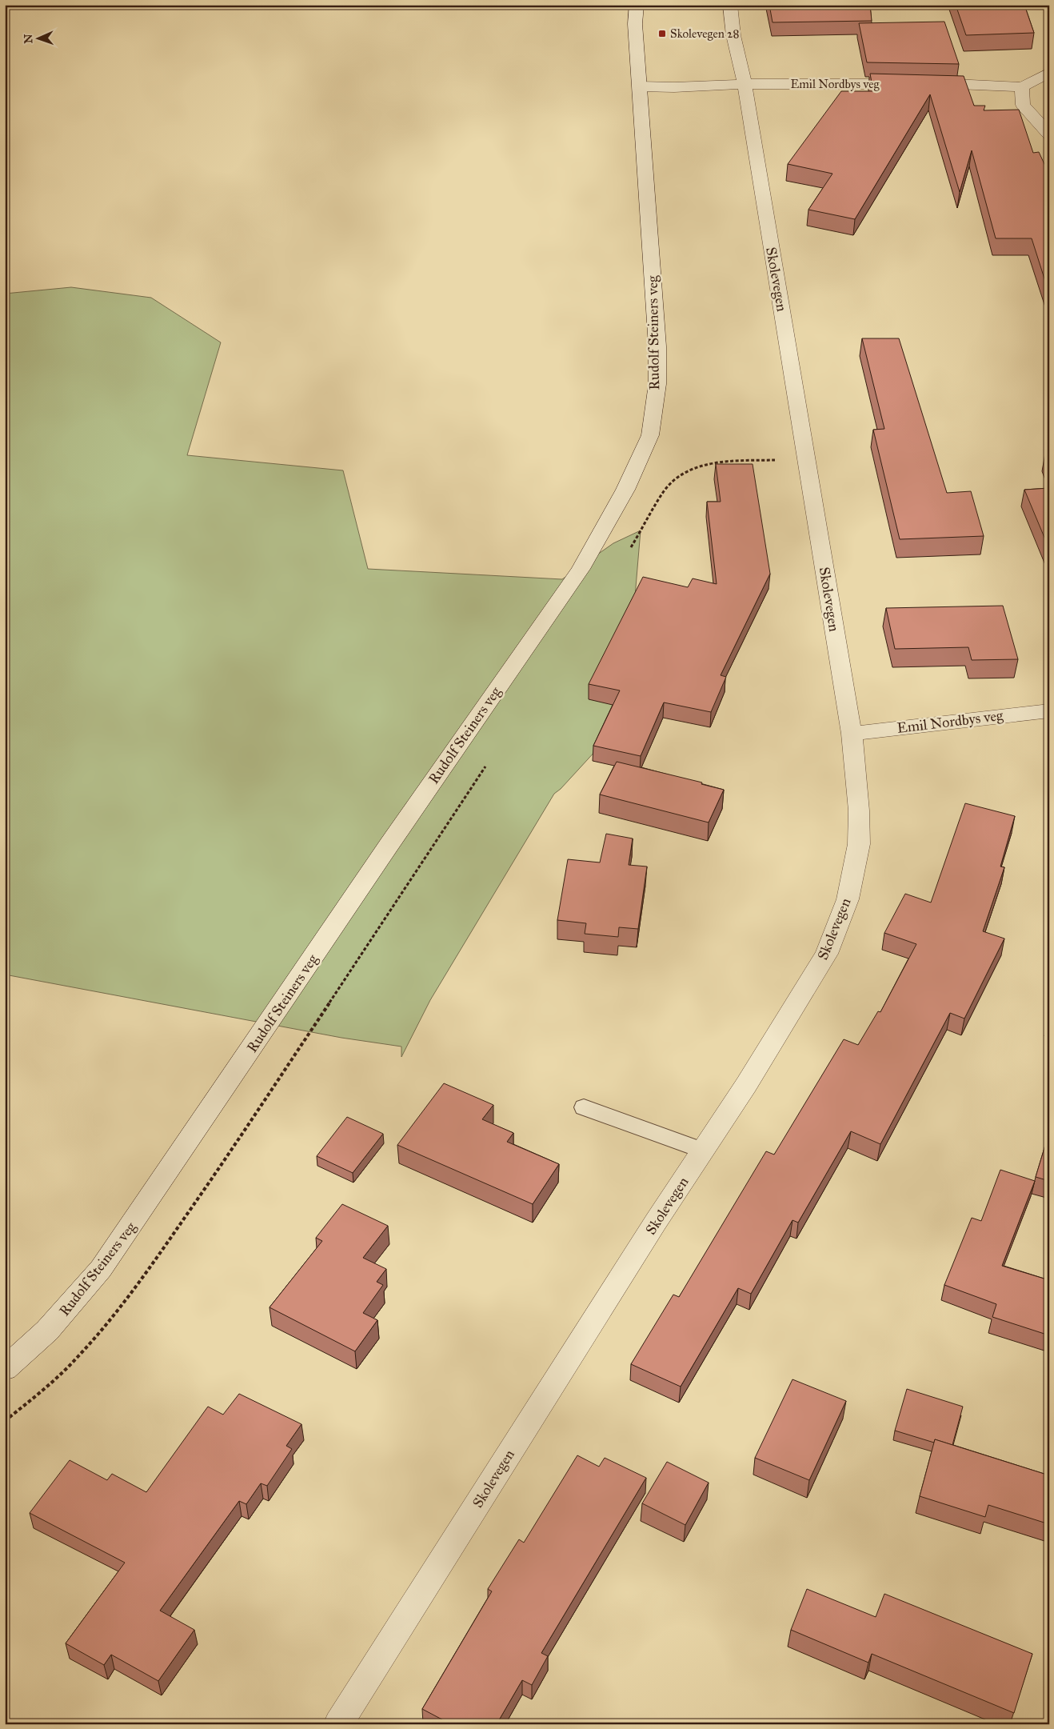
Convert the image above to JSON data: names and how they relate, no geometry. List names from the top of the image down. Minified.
{"streets":{"street":["Emil Nordbys veg","Skolevegen","Rudolf Steiners veg"]},"crossings":[["Emil Nordbys veg","Skolevegen"],["Emil Nordbys veg","Rudolf Steiners veg"]],"places":{"transit":["Skolevegen 28"]},"north":"left"}
